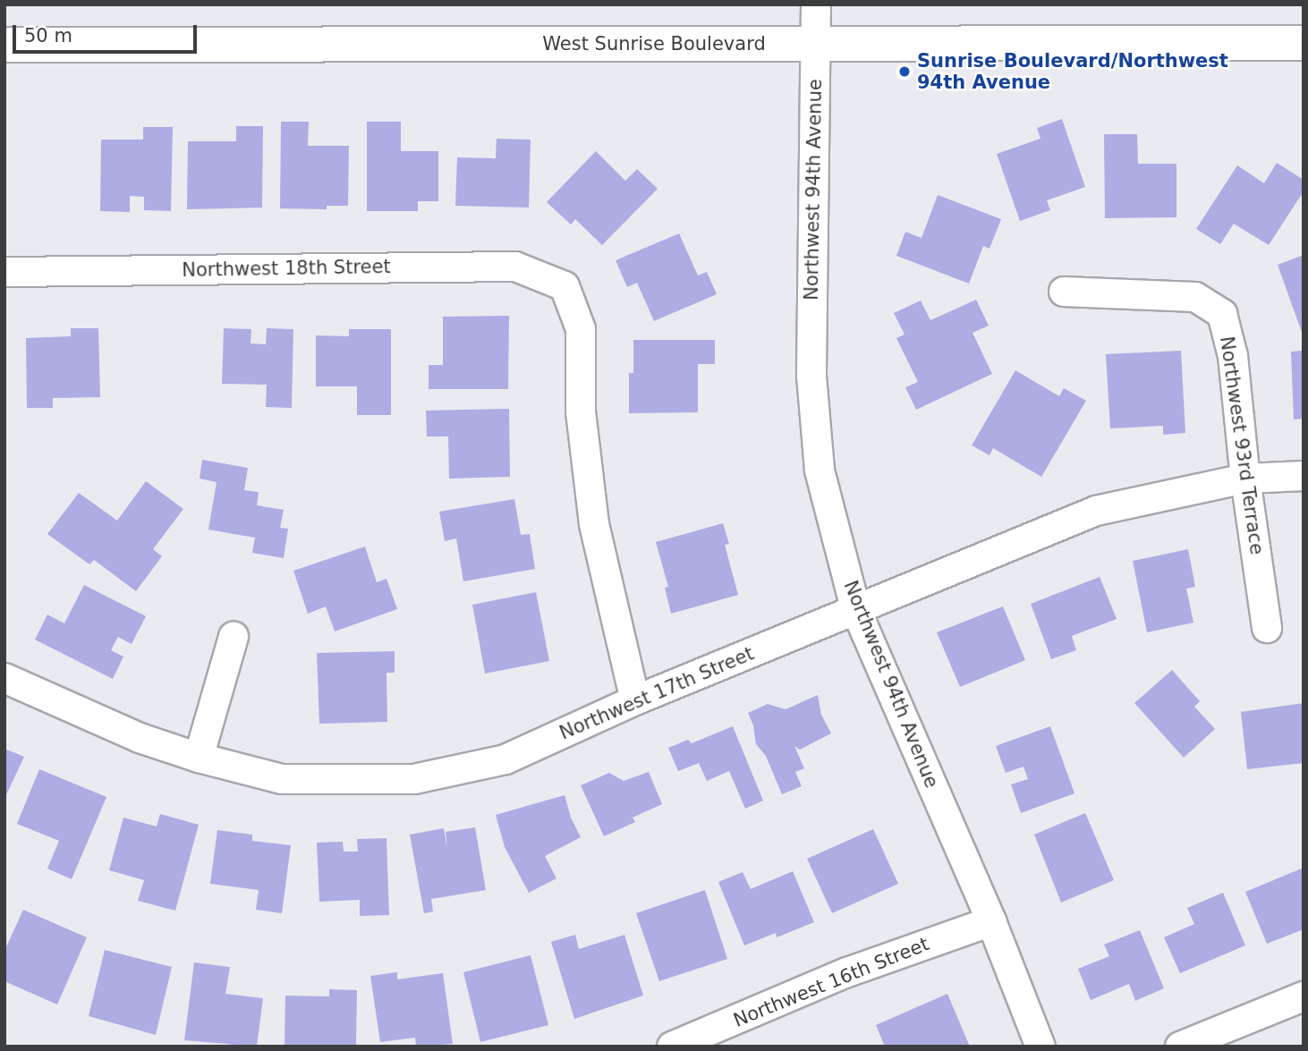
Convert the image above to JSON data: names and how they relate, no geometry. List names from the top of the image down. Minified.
{"streets":{"highway":["West Sunrise Boulevard"],"street":["Northwest 94th Avenue","Northwest 18th Street","Northwest 93rd Terrace","Northwest 17th Street","Northwest 16th Street"]},"crossings":[["West Sunrise Boulevard","Northwest 94th Avenue"],["Northwest 94th Avenue","Northwest 17th Street"],["Northwest 94th Avenue","Northwest 16th Street"],["Northwest 18th Street","Northwest 17th Street"],["Northwest 93rd Terrace","Northwest 17th Street"]],"places":["Sunrise Boulevard/Northwest 94th Avenue"],"scale_bar":"50 m"}
